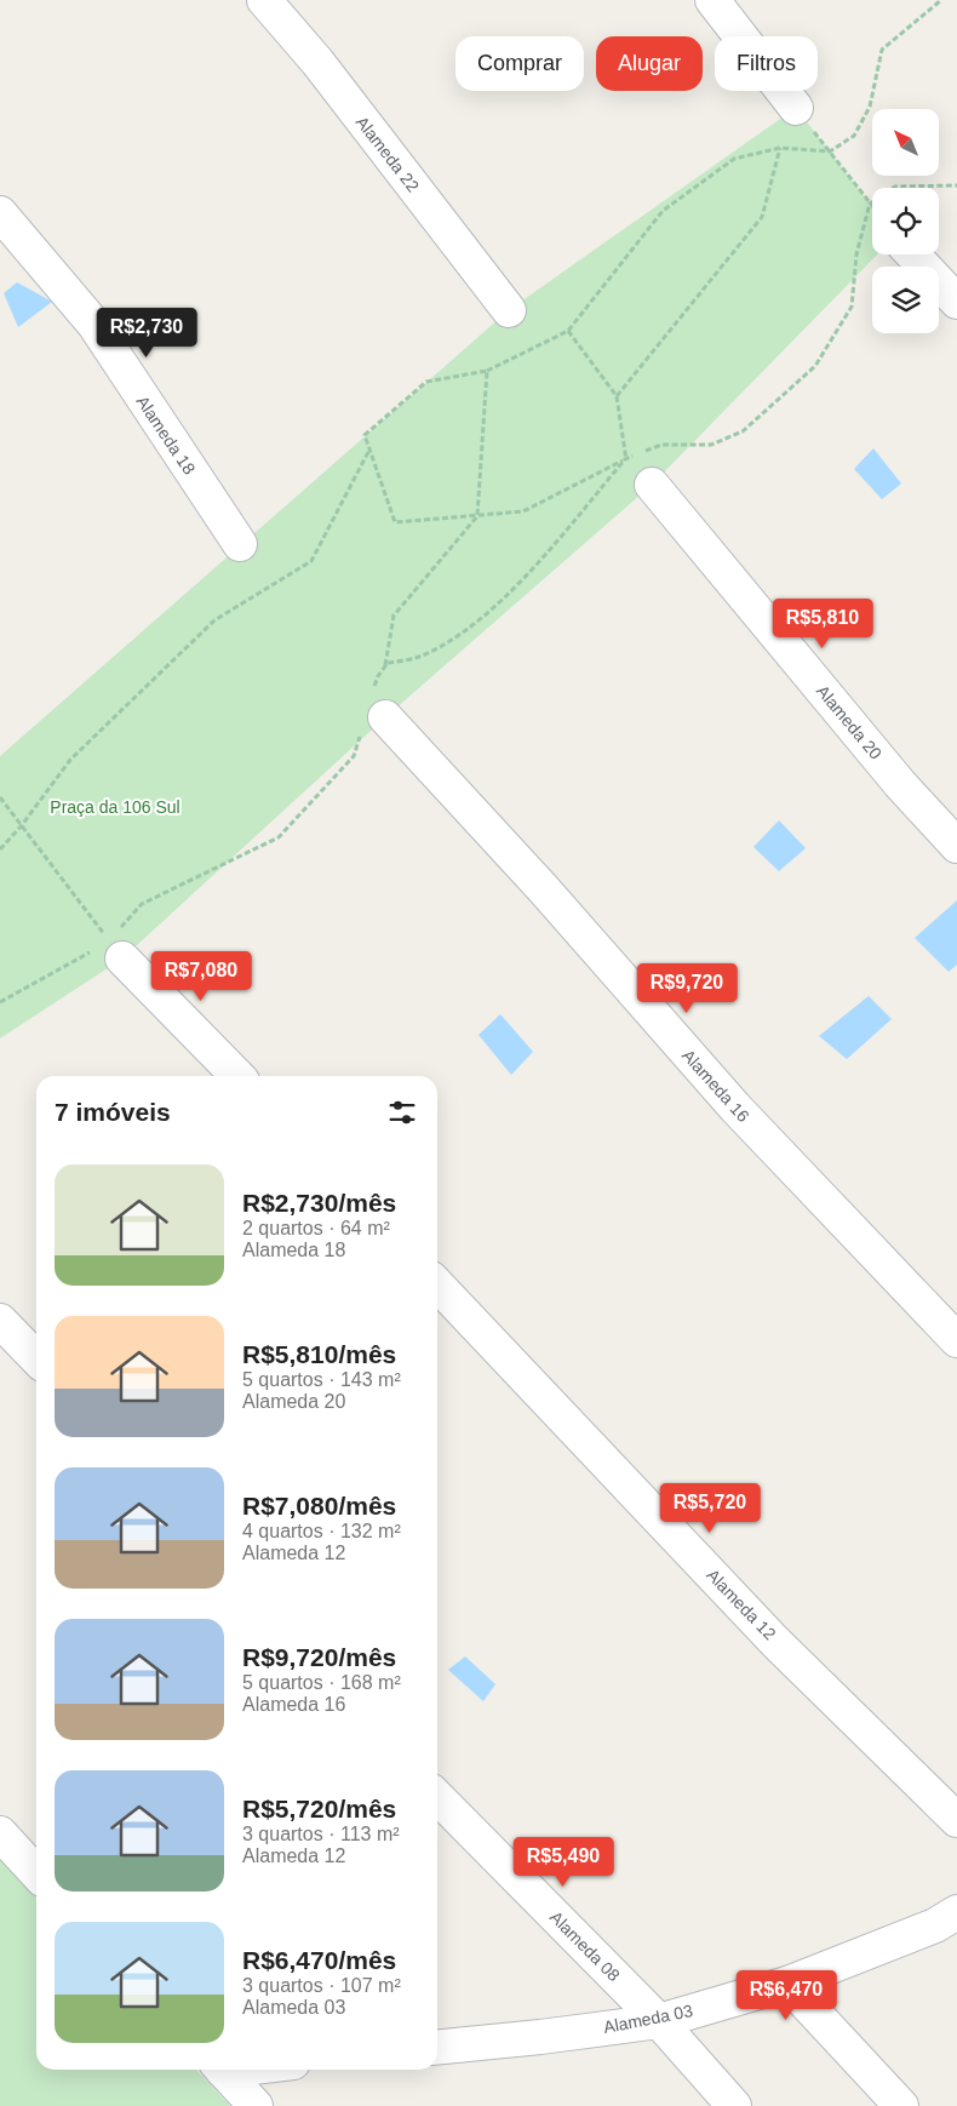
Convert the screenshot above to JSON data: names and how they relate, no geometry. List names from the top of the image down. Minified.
{"streets":{"street":["Alameda 22","Alameda 18","Alameda 20","Alameda 16","Alameda 12","Alameda 08","Alameda 03"]},"crossings":[["Alameda 08","Alameda 03"]],"parks":["Praça da 106 Sul"],"north":"top left","page":{"chip":["Comprar","Alugar","Filtros"],"price":["R$2,730","R$5,810","R$7,080","R$9,720","R$5,720","R$5,490","R$6,470"],"heading":"7 imóveis","list":[{"name":"R$2,730/mês","note":"2 quartos · 64 m² · Alameda 18"},{"name":"R$5,810/mês","note":"5 quartos · 143 m² · Alameda 20"},{"name":"R$7,080/mês","note":"4 quartos · 132 m² · Alameda 12"},{"name":"R$9,720/mês","note":"5 quartos · 168 m² · Alameda 16"},{"name":"R$5,720/mês","note":"3 quartos · 113 m² · Alameda 12"},{"name":"R$6,470/mês","note":"3 quartos · 107 m² · Alameda 03"}]}}
